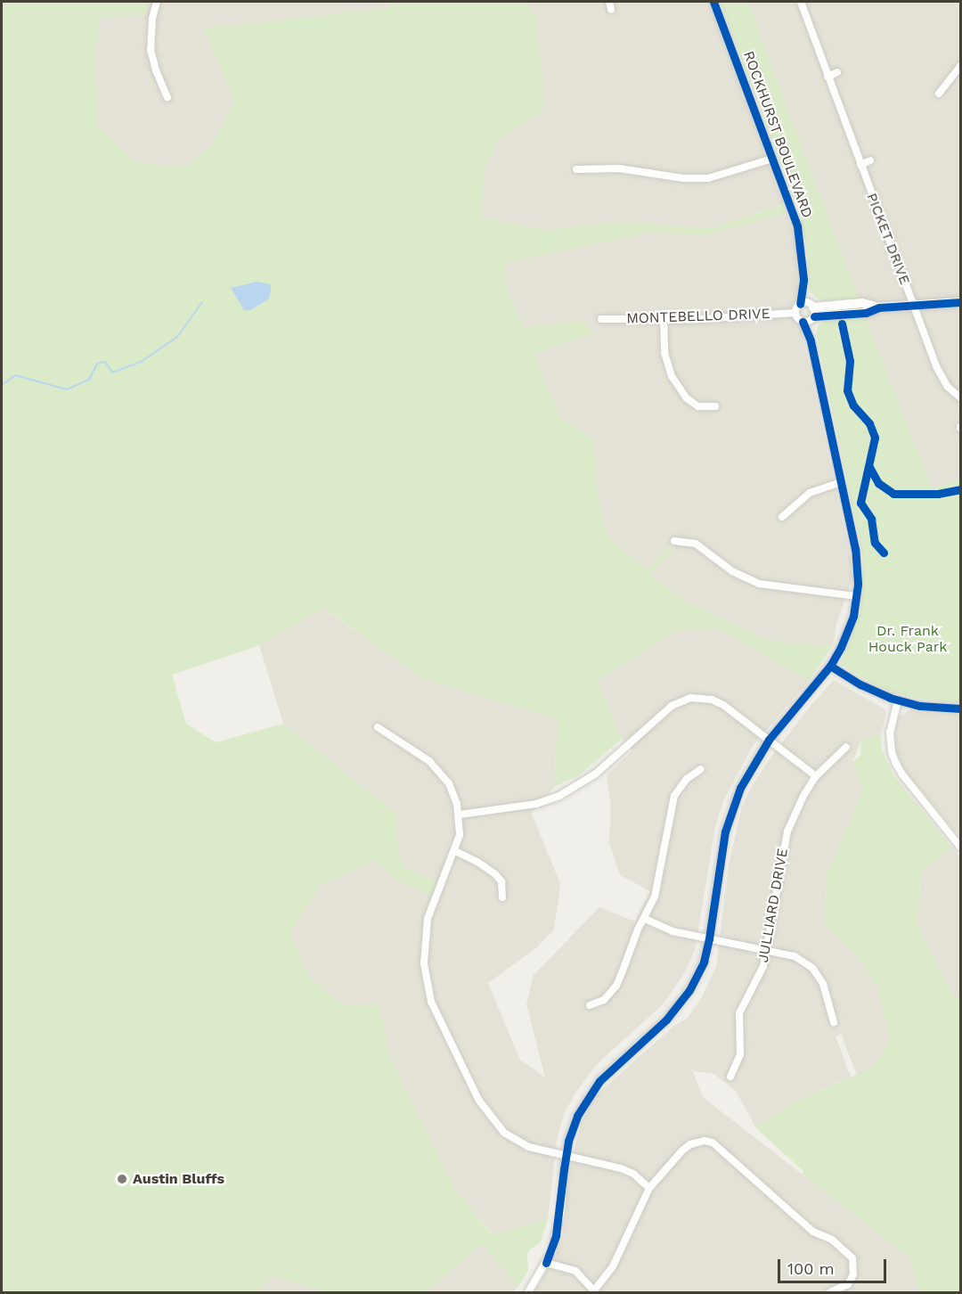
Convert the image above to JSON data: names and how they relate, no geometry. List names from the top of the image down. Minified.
{"streets":{"street":["ROCKHURST BOULEVARD","PICKET DRIVE","MONTEBELLO DRIVE","JULLIARD DRIVE"]},"crossings":[["ROCKHURST BOULEVARD","MONTEBELLO DRIVE"]],"parks":["Dr. Frank Houck Park"],"places":["Austin Bluffs"],"scale_bar":"100 m"}
